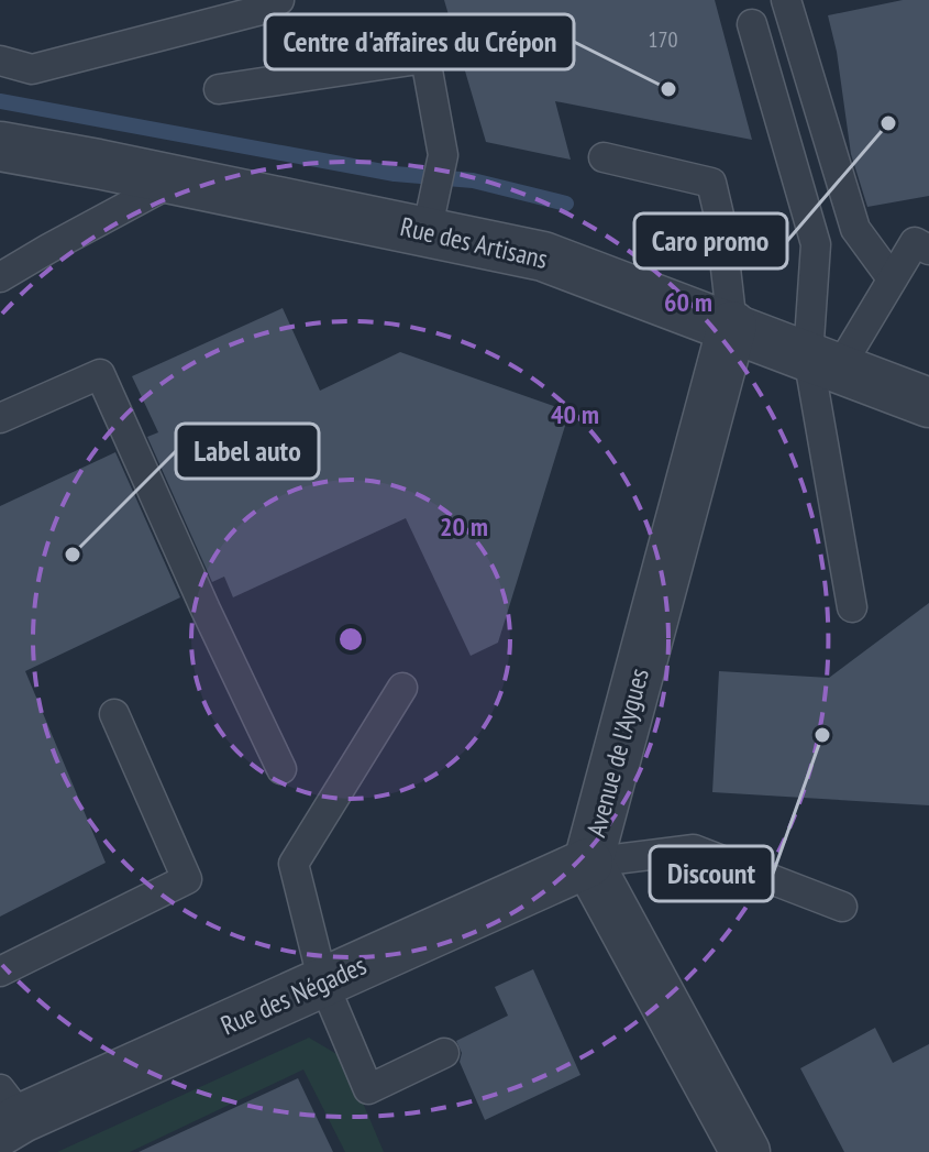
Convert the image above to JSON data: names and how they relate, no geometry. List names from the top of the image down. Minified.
{"streets":{"street":["Rue des Artisans","Avenue de l'Aygues","Rue des Négades"]},"crossings":[["Rue des Artisans","Avenue de l'Aygues"],["Avenue de l'Aygues","Rue des Négades"]],"places":["Centre d'affaires du Crépon","Caro promo","Label auto","Discount"],"house_numbers":["170"],"rings":["60 m","40 m","20 m"]}
